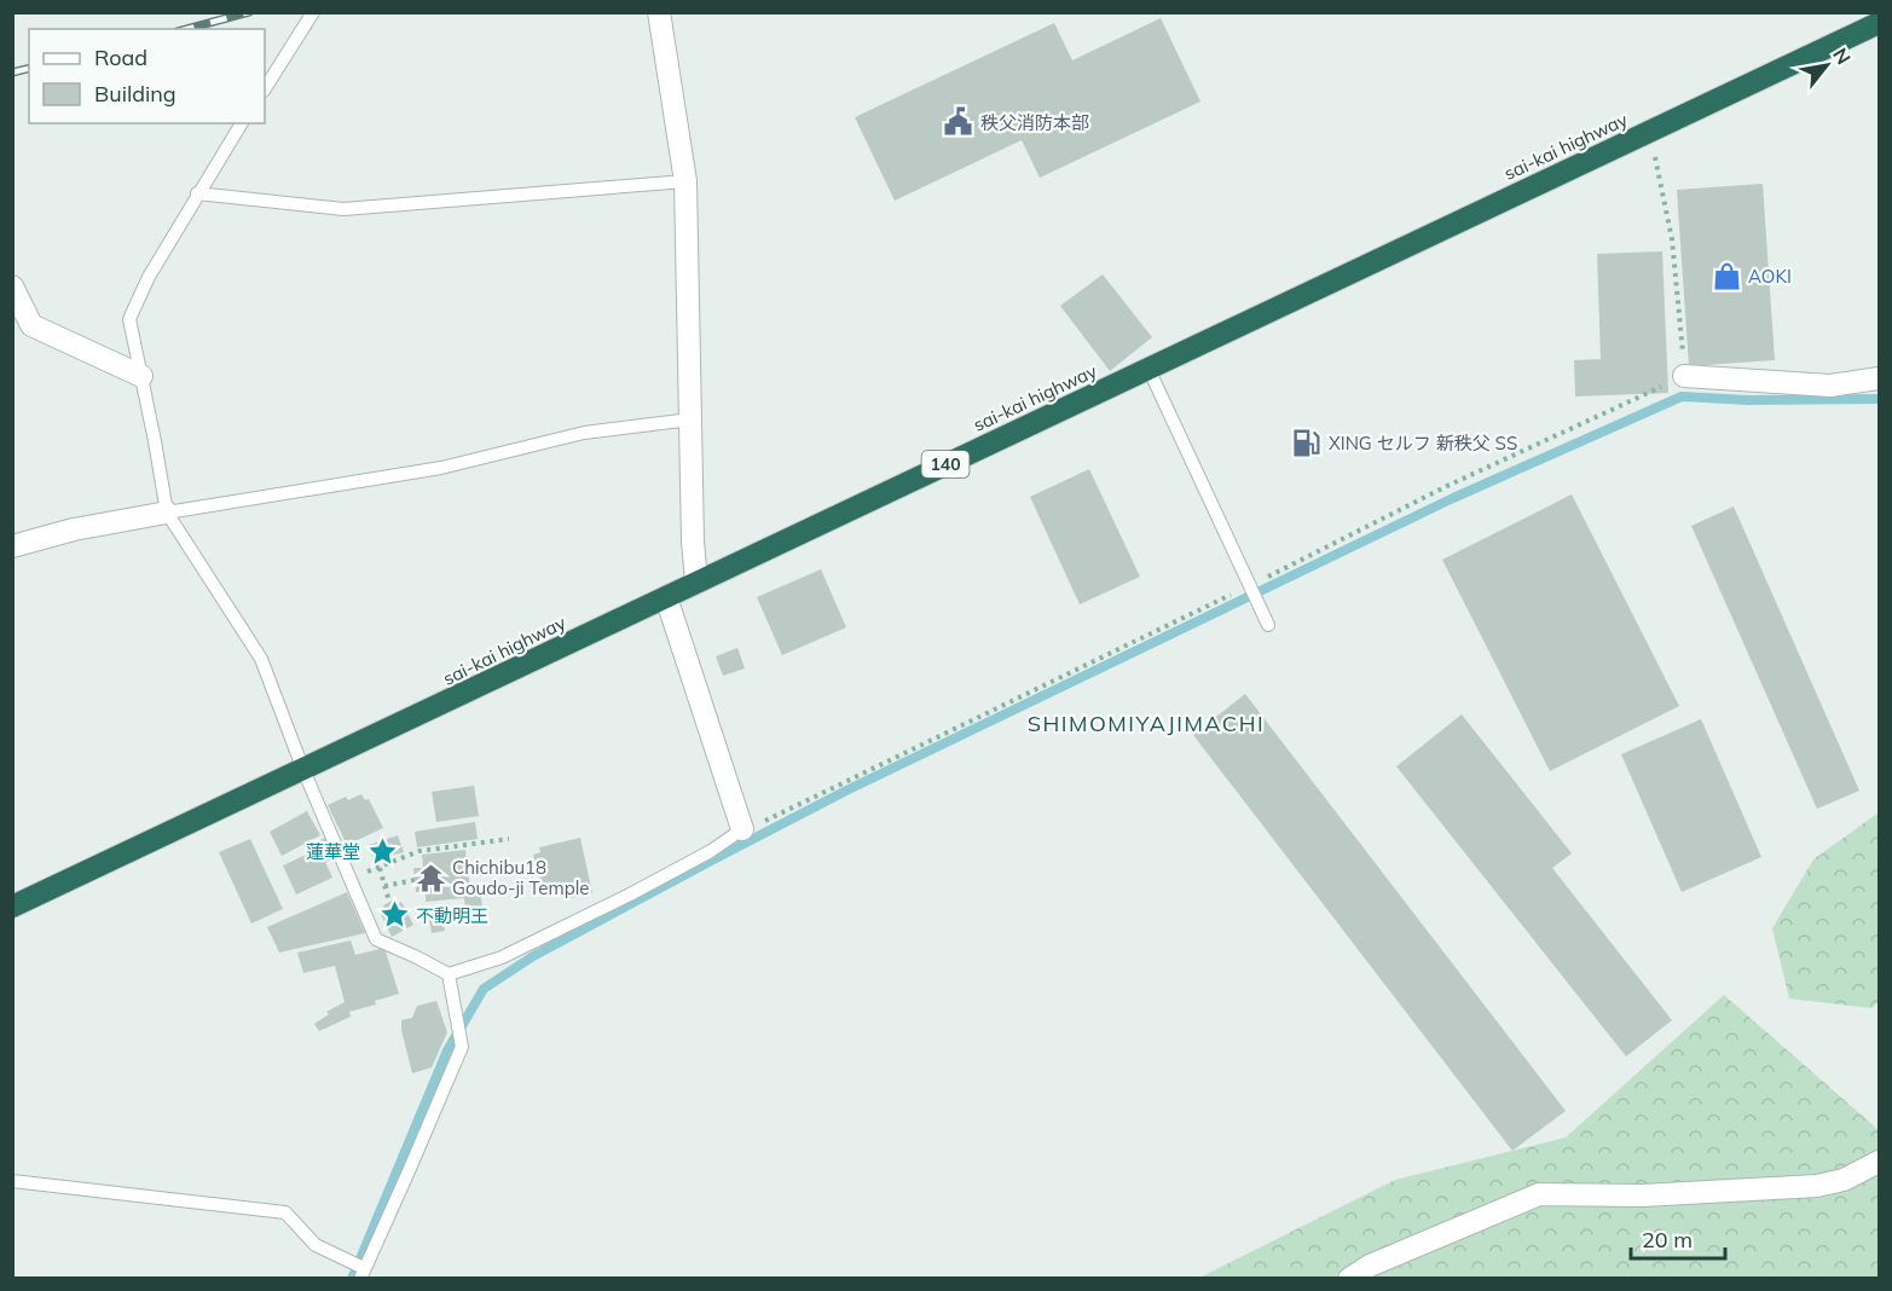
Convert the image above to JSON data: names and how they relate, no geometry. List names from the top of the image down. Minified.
{"streets":{"highway":["sai-kai highway","140"]},"districts":["SHIMOMIYAJIMACHI"],"places":{"public building":["秩父消防本部"],"shop":["AOKI"],"fuel station":["XING セルフ 新秩父 SS"],"place":["蓮華堂","不動明王"],"temple":["Chichibu18 Goudo-ji Temple"]},"legend":["Road","Building"],"scale_bar":"20 m","north":"top right"}
